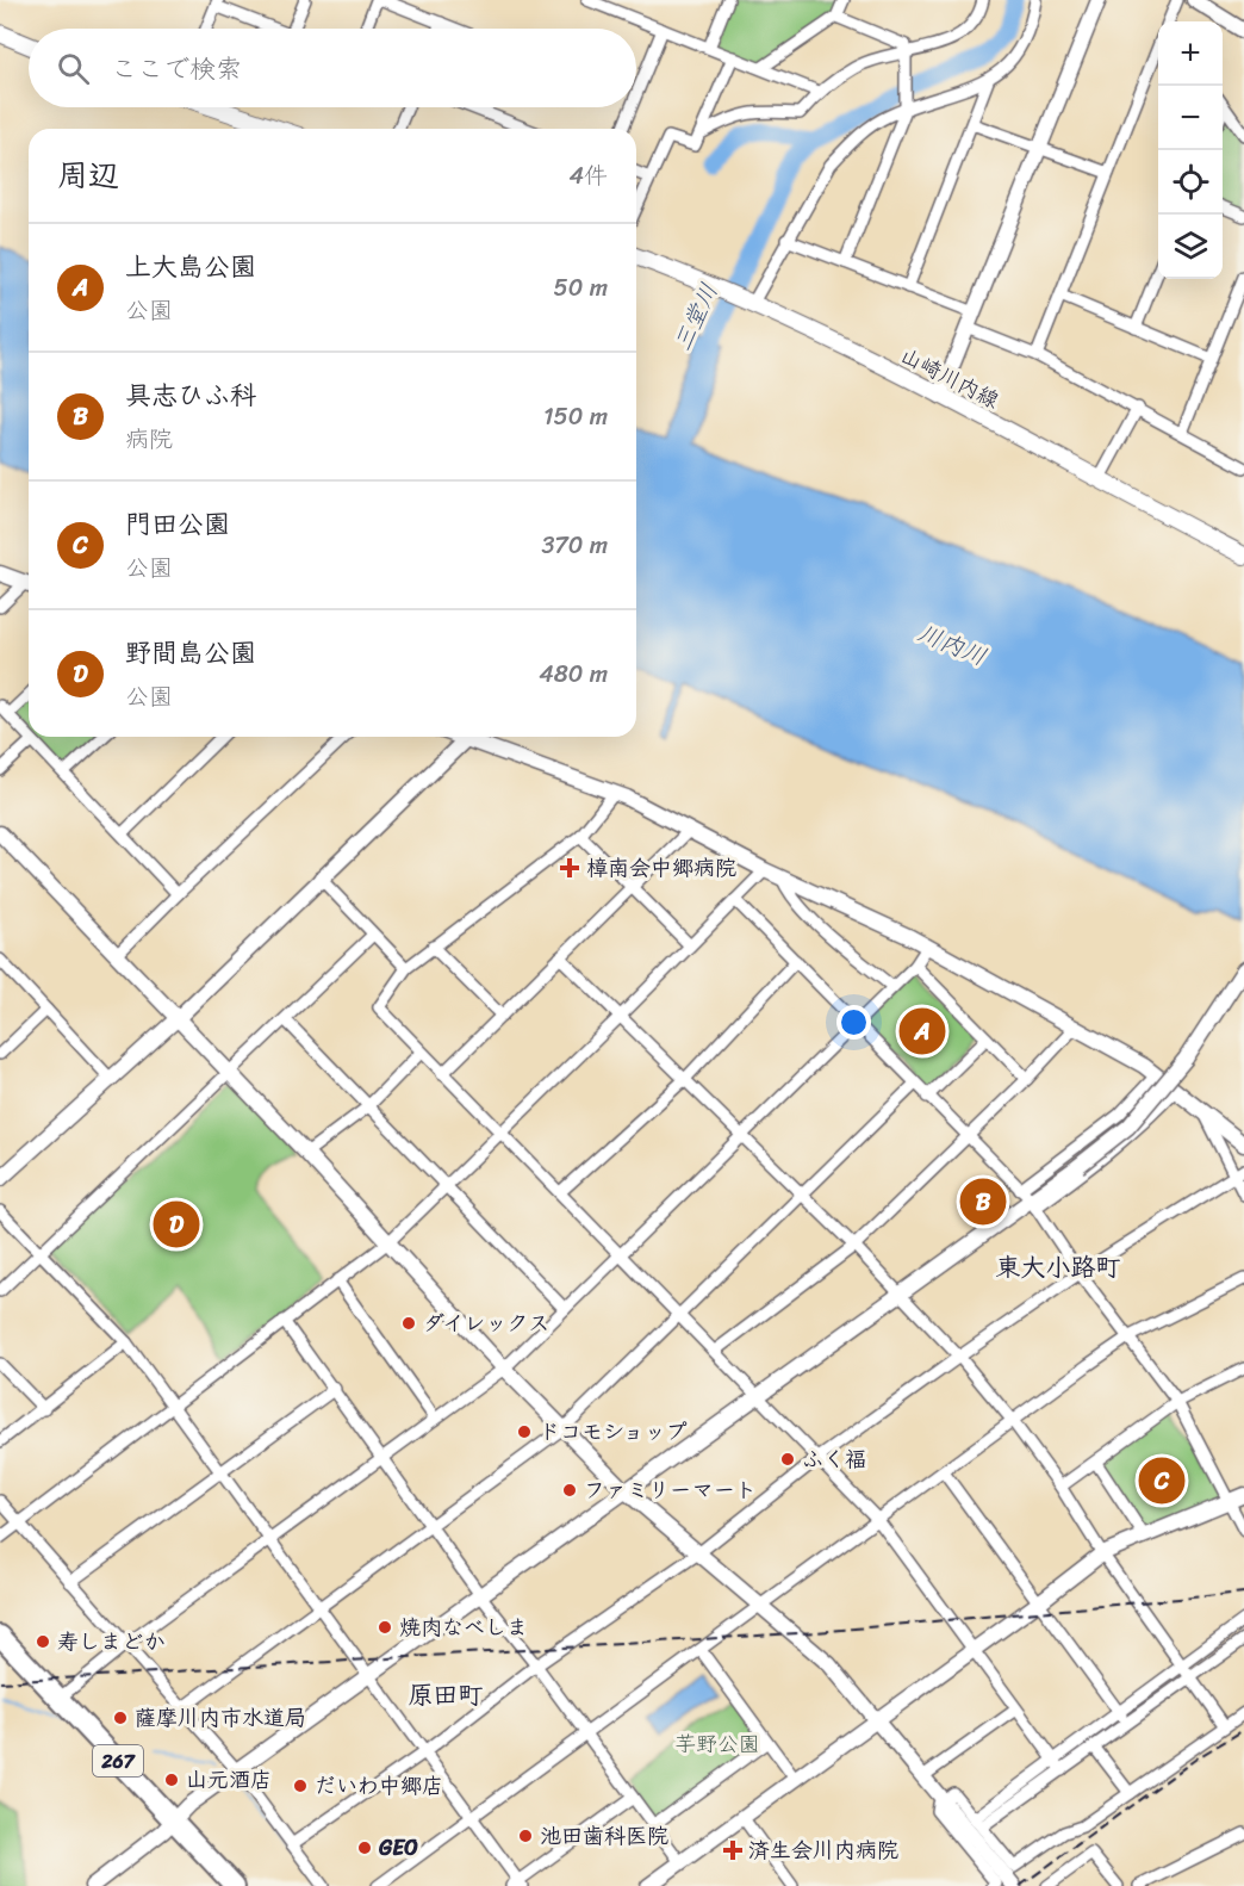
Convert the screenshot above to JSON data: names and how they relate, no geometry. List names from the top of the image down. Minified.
{"streets":{"highway":["267"],"main road":["山崎川内線"]},"districts":["東大小路町","原田町"],"water":["三堂川","川内川"],"parks":["芋野公園"],"places":{"health":["樟南会中郷病院","済生会川内病院"],"other":["ダイレックス","ドコモショップ","ふく福","ファミリーマート","焼肉なべしま","寿しまどか","薩摩川内市水道局","山元酒店","だいわ中郷店","池田歯科医院","GEO"]},"page":{"map_buttons":["+","−"],"search":"ここで検索","heading":["周辺","4件"],"list":[{"mark":"A","name":"上大島公園","note":"公園","value":"50 m"},{"mark":"B","name":"具志ひふ科","note":"病院","value":"150 m"},{"mark":"C","name":"門田公園","note":"公園","value":"370 m"},{"mark":"D","name":"野間島公園","note":"公園","value":"480 m"}],"pins":["A","B","D","C"]}}
